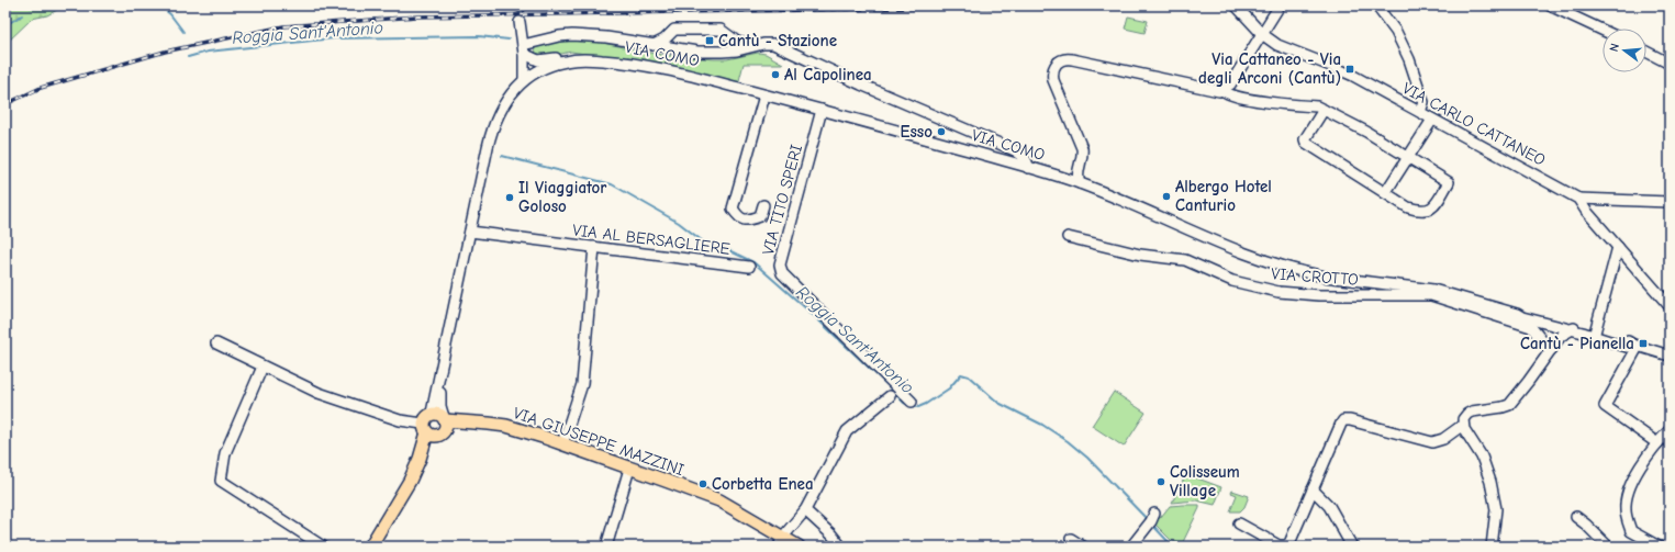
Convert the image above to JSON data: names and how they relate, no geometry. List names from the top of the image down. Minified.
{"streets":{"main road":["VIA COMO","VIA GIUSEPPE MAZZINI"],"street":["VIA CARLO CATTANEO","VIA TITO SPERI","VIA AL BERSAGLIERE","VIA CROTTO"]},"crossings":[["VIA COMO","VIA TITO SPERI"],["VIA COMO","VIA AL BERSAGLIERE"],["VIA COMO","VIA GIUSEPPE MAZZINI"]],"water":["Roggia Sant'Antonio"],"places":{"transit":["Cantù - Stazione","Via Cattaneo - Via degli Arconi (Cantù)","Cantù - Pianella"],"other":["Al Capolinea","Esso","Albergo Hotel Canturio","Il Viaggiator Goloso","Colisseum Village","Corbetta Enea"]},"north":"left"}
